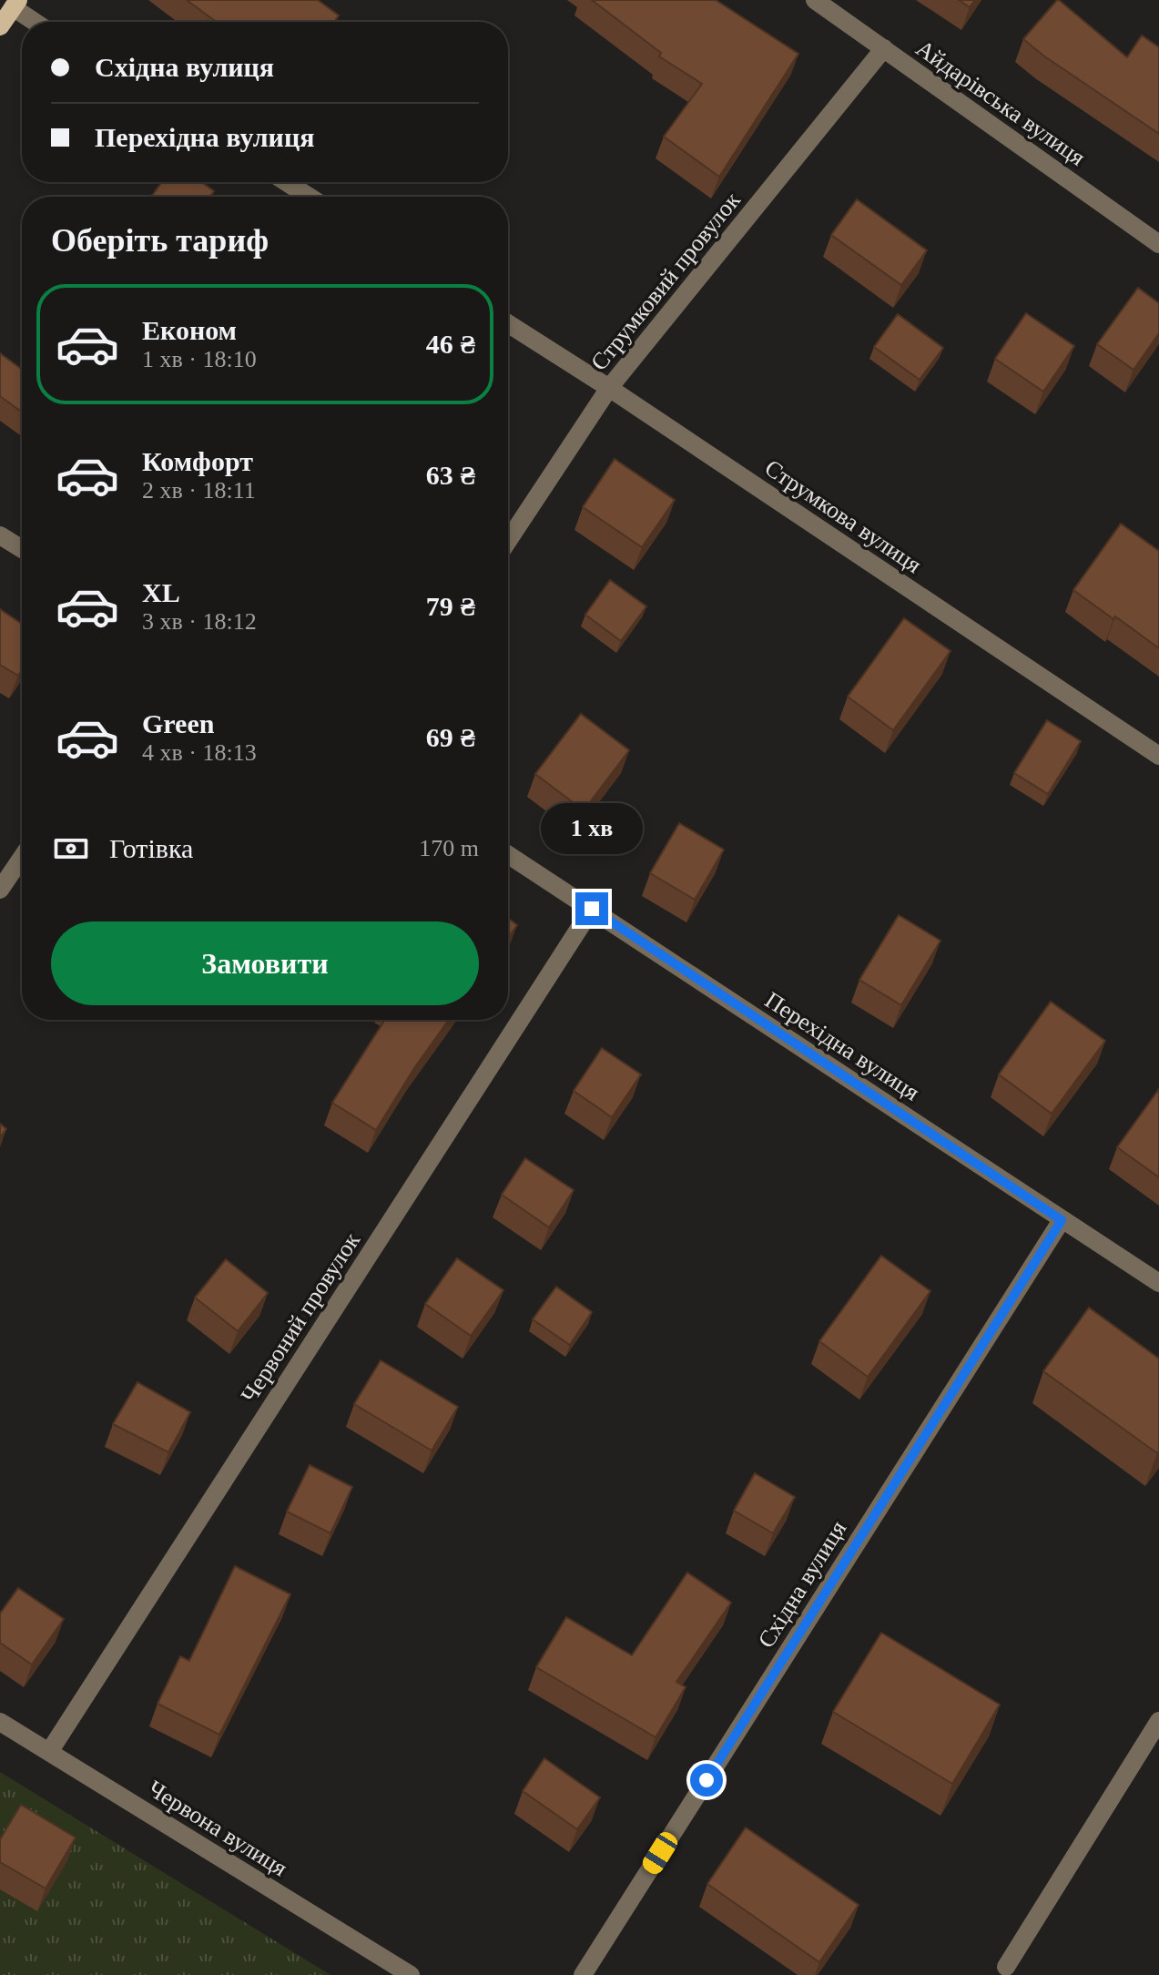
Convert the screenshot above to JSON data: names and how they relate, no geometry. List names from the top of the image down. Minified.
{"streets":{"street":["Айдарівська вулиця","Струмковий провулок","Струмкова вулиця","Перехідна вулиця","Червоний провулок","Східна вулиця","Червона вулиця"]},"crossings":[["Айдарівська вулиця","Струмковий провулок"],["Струмковий провулок","Струмкова вулиця"],["Перехідна вулиця","Червоний провулок"],["Перехідна вулиця","Східна вулиця"],["Червоний провулок","Червона вулиця"]],"page":{"banner":["Східна вулиця","Перехідна вулиця"],"heading":"Оберіть тариф","list":[{"name":"Економ","note":"1 хв · 18:10","value":"46 ₴"},{"name":"Комфорт","note":"2 хв · 18:11","value":"63 ₴"},{"name":"XL","note":"3 хв · 18:12","value":"79 ₴"},{"name":"Green","note":"4 хв · 18:13","value":"69 ₴"}],"bubble":"1 хв","pay":["Готівка","170 m"],"buttons":"Замовити"}}
